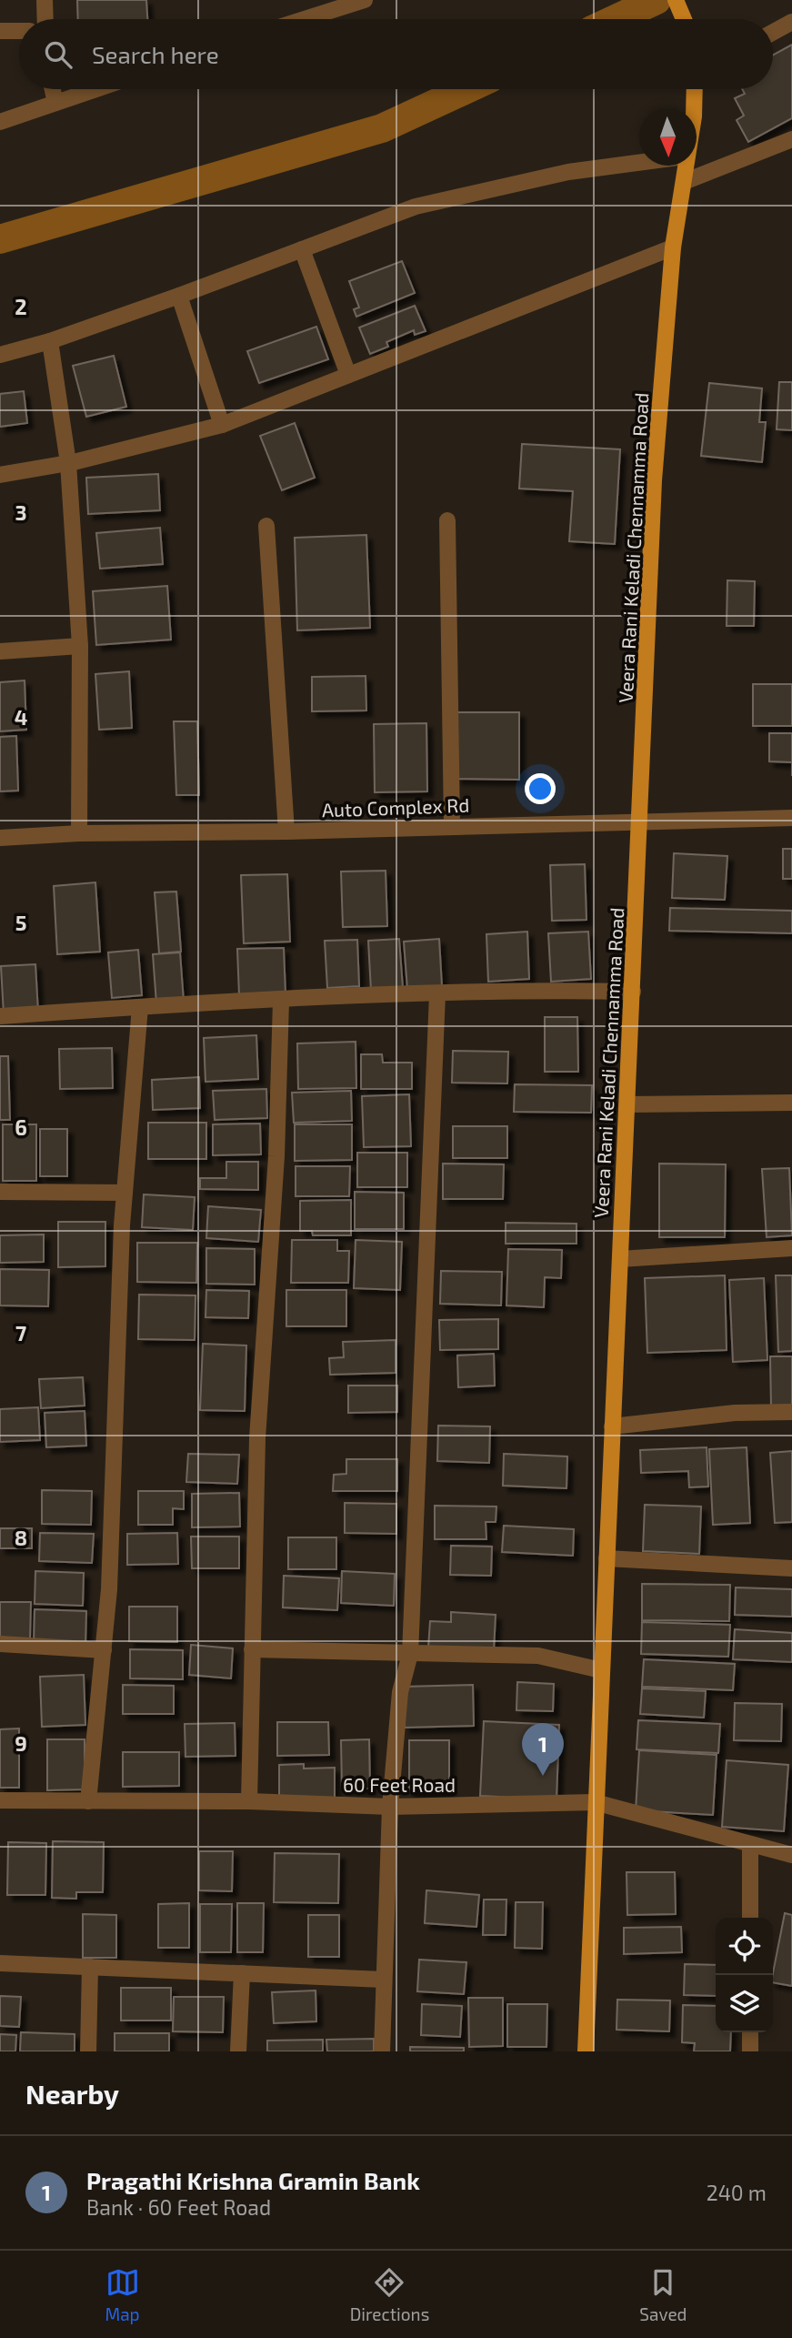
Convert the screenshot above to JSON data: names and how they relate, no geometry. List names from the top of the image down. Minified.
{"streets":{"main road":["Veera Rani Keladi Chennamma Road"],"street":["Auto Complex Rd","60 Feet Road"]},"crossings":[["Veera Rani Keladi Chennamma Road","Auto Complex Rd"],["Veera Rani Keladi Chennamma Road","60 Feet Road"]],"north":"bottom","page":{"search":"Search here","pins":"1","heading":"Nearby","list":[{"mark":"1","name":"Pragathi Krishna Gramin Bank","note":"Bank · 60 Feet Road","value":"240 m"}],"nav":["Map","Directions","Saved"]},"grid":{"rows":["2","3","4","5","6","7","8","9"]}}
